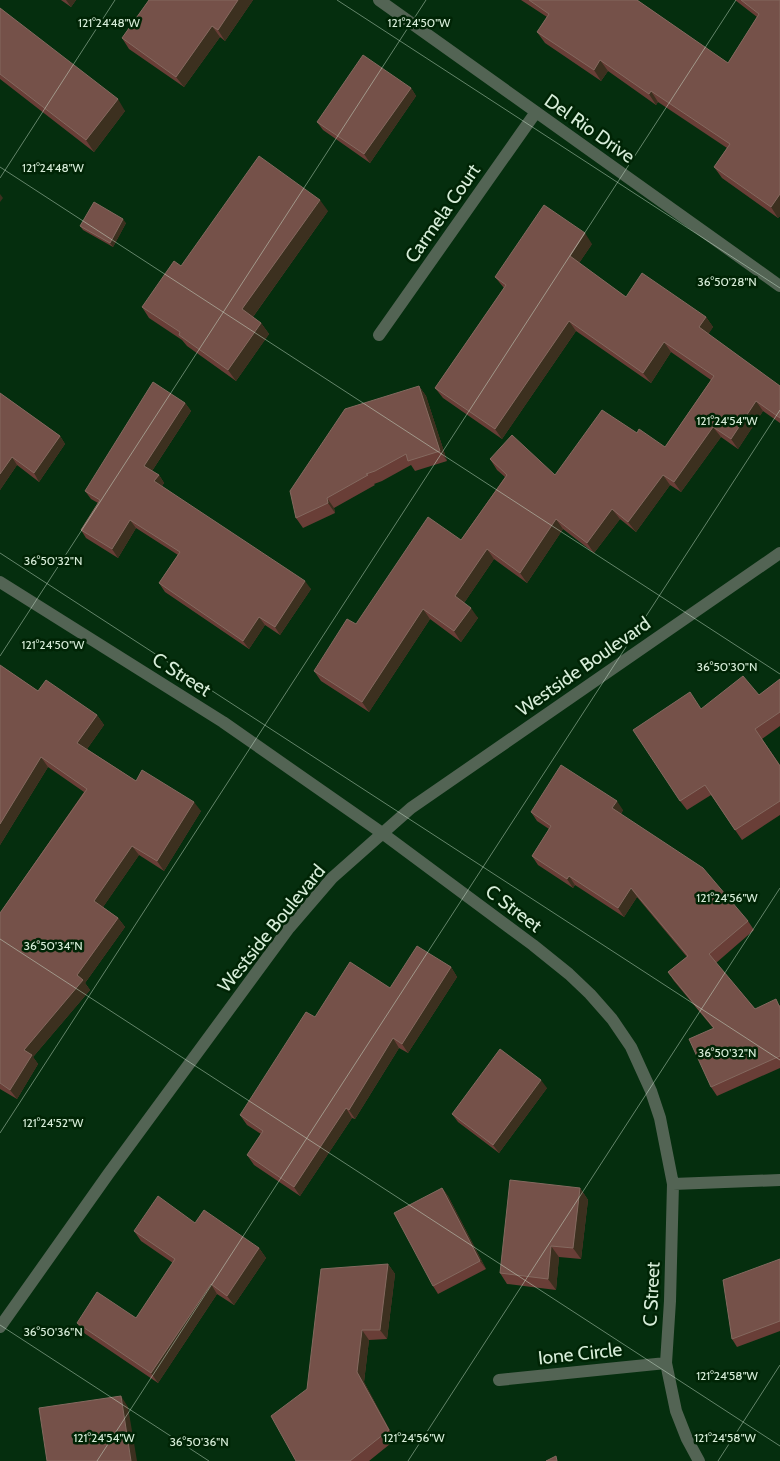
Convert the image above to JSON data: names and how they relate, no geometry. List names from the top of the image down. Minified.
{"streets":{"street":["Del Rio Drive","Carmela Court","Westside Boulevard","C Street","Ione Circle"]},"crossings":[["Del Rio Drive","Carmela Court"],["Westside Boulevard","C Street"],["C Street","Ione Circle"]],"coordinates":["121°24'48\"W","121°24'50\"W","36°50'28\"N","121°24'54\"W","36°50'32\"N","36°50'30\"N","121°24'56\"W","36°50'34\"N","121°24'52\"W","36°50'36\"N","121°24'58\"W"]}
